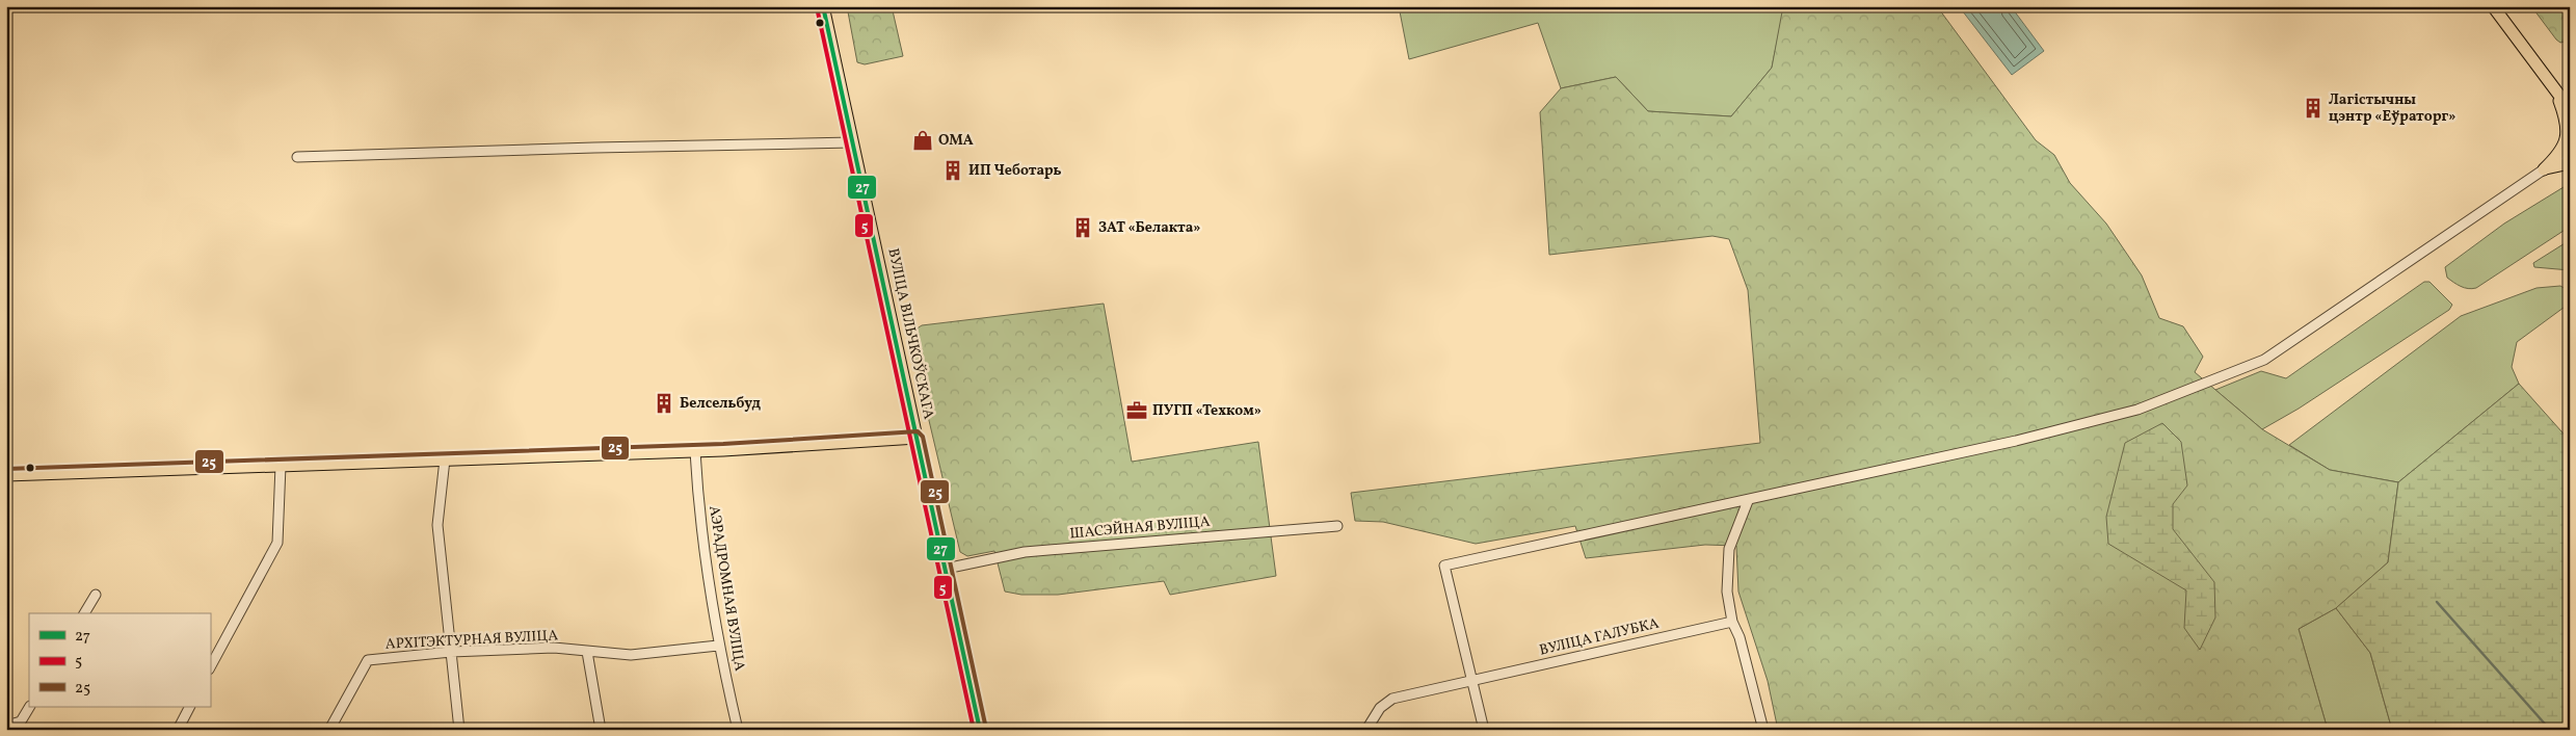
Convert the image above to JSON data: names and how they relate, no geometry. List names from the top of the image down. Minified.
{"streets":{"main road":["ВУЛІЦА ВІЛЬЧКОЎСКАГА"],"street":["ШАСЭЙНАЯ ВУЛІЦА","АЭРАДРОМНАЯ ВУЛІЦА","ВУЛІЦА ГАЛУБКА","АРХІТЭКТУРНАЯ ВУЛІЦА"]},"crossings":[["ВУЛІЦА ВІЛЬЧКОЎСКАГА","ШАСЭЙНАЯ ВУЛІЦА"],["АЭРАДРОМНАЯ ВУЛІЦА","АРХІТЭКТУРНАЯ ВУЛІЦА"]],"places":{"building":["Лагістычны цэнтр «Еўраторг»","ИП Чеботарь","ЗАТ «Белакта»","Белсельбуд"],"shop":["ОМА"],"office":["ПУГП «Техком»"]},"lines":["transit line 27","transit line 5","transit line 25"],"legend":["27","5","25"]}
